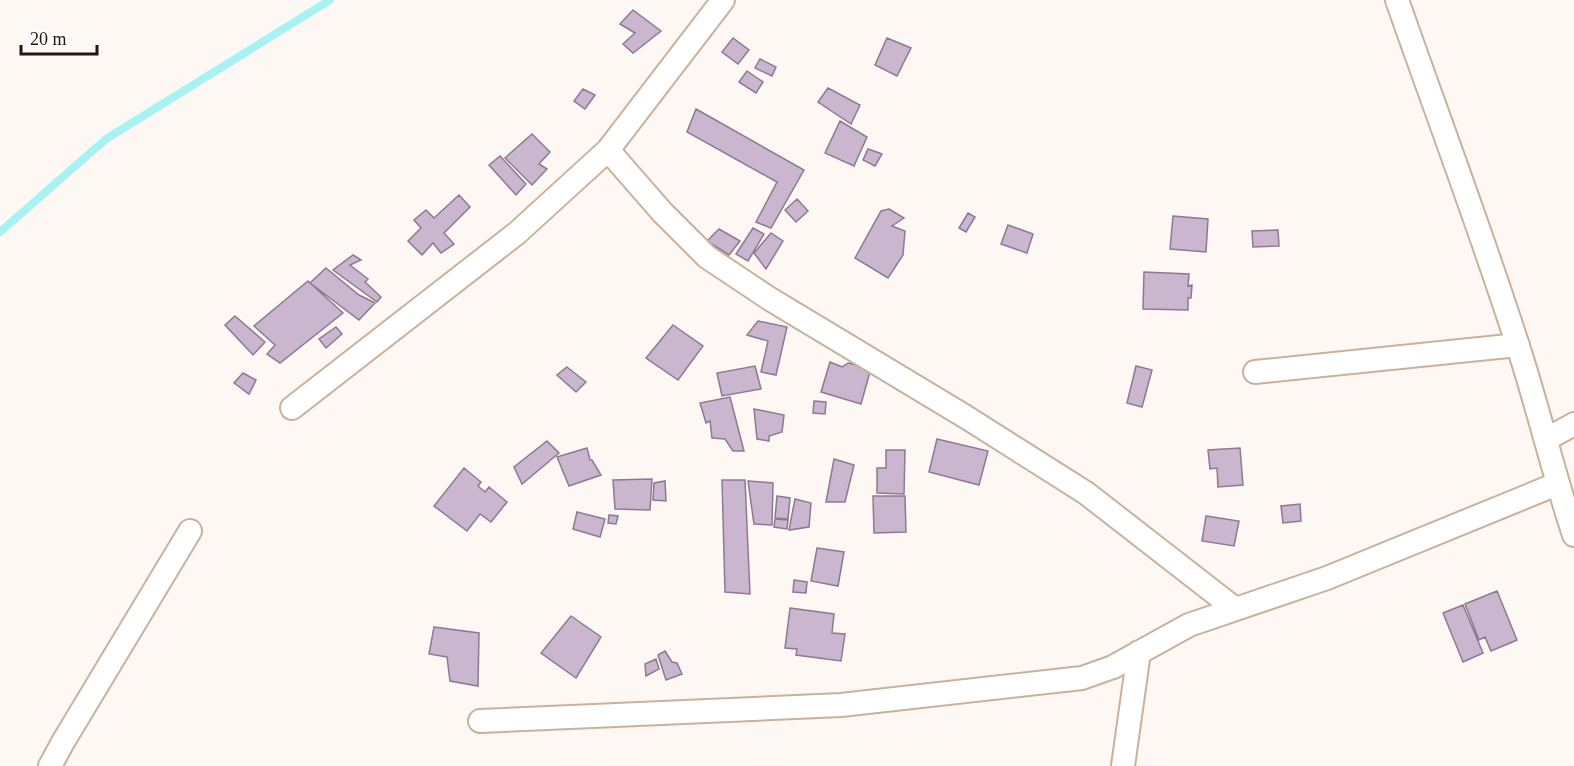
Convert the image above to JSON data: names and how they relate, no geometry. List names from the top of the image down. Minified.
{"scale_bar":"20 m"}
